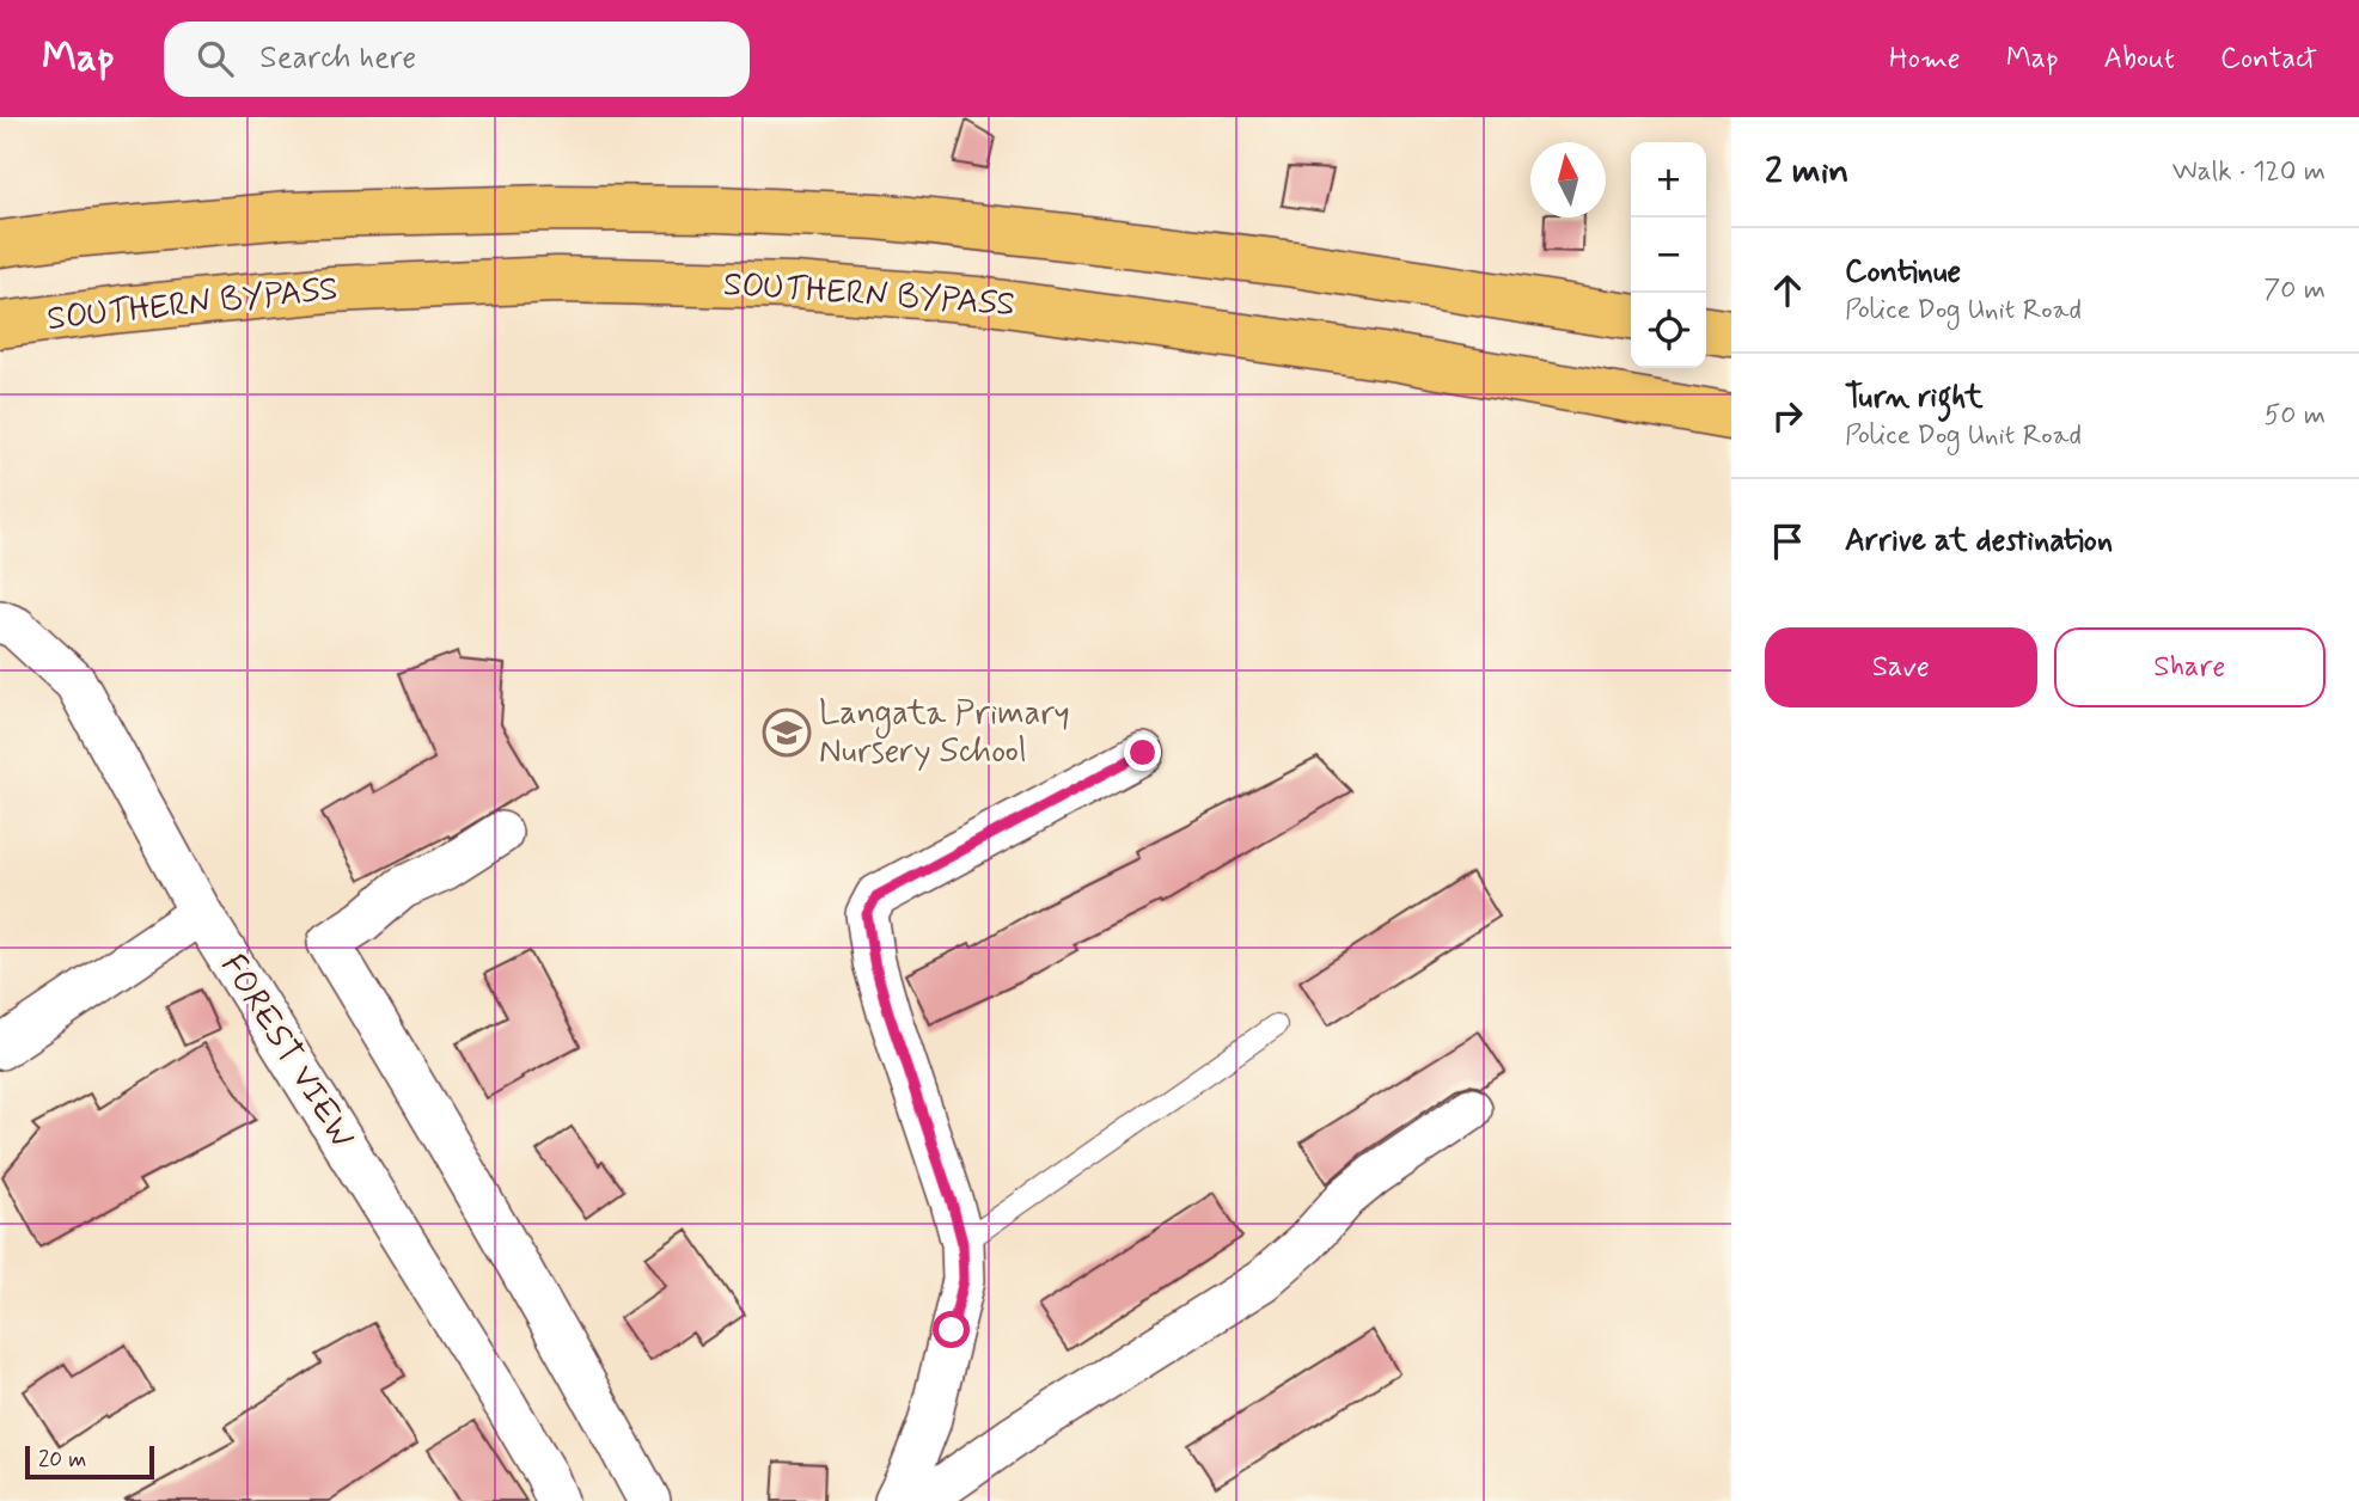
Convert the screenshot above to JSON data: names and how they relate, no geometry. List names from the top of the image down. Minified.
{"streets":{"highway":["SOUTHERN BYPASS"],"street":["FOREST VIEW"]},"places":{"school or university":["Langata Primary Nursery School"]},"scale_bar":"20 m","north":"top","page":{"header":"Map","search":"Search here","nav":["Home","Map","About","Contact"],"heading":["2 min","Walk · 120 m"],"map_buttons":["+","−"],"list":[["Continue","Police Dog Unit Road","70 m"],["Turn right","Police Dog Unit Road","50 m"],"Arrive at destination"],"buttons":["Save","Share"],"scale":"20 m"}}
